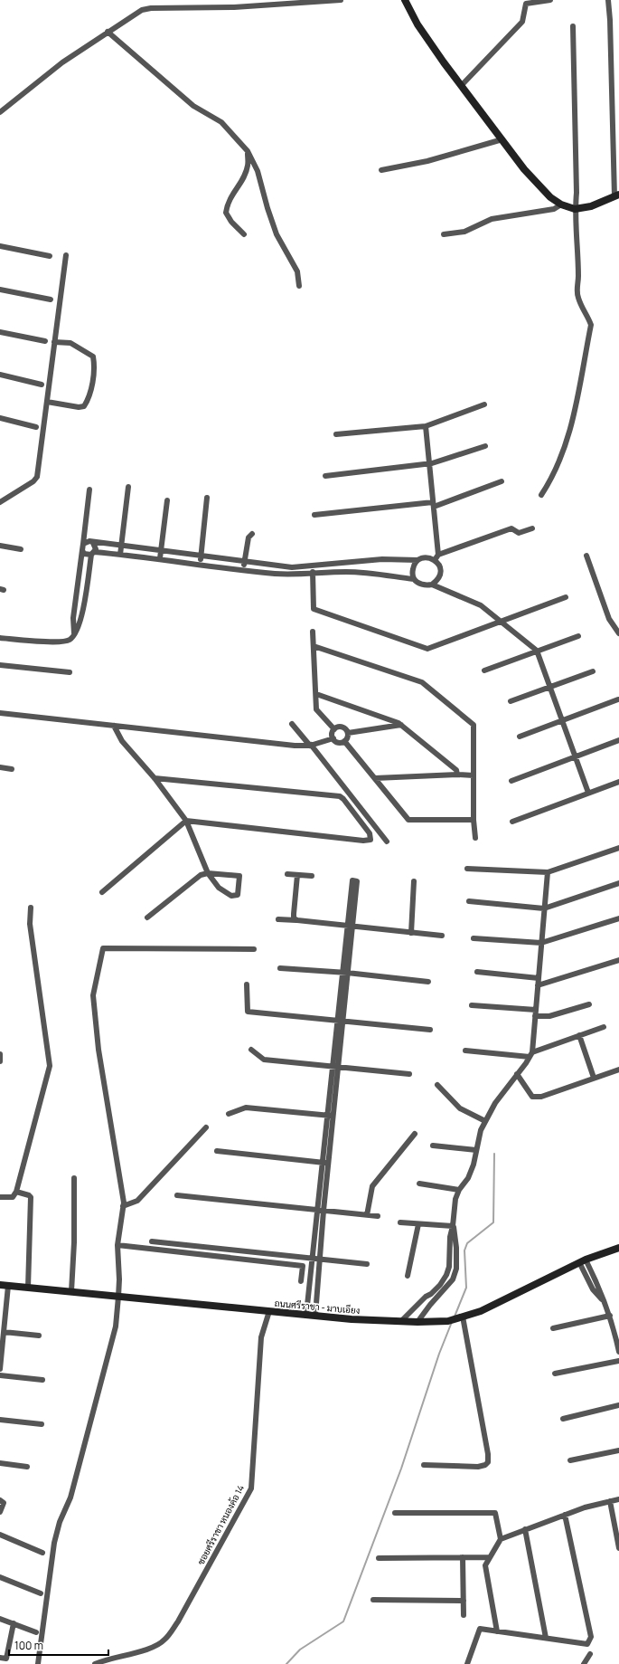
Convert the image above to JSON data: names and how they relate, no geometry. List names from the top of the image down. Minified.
{"streets":{"main road":["ถนนศรีราชา - มาบเอียง"],"street":["ซอยศรีราชา หนองค้อ 14"]},"crossings":[["ถนนศรีราชา - มาบเอียง","ซอยศรีราชา หนองค้อ 14"]],"scale_bar":"100 m"}
